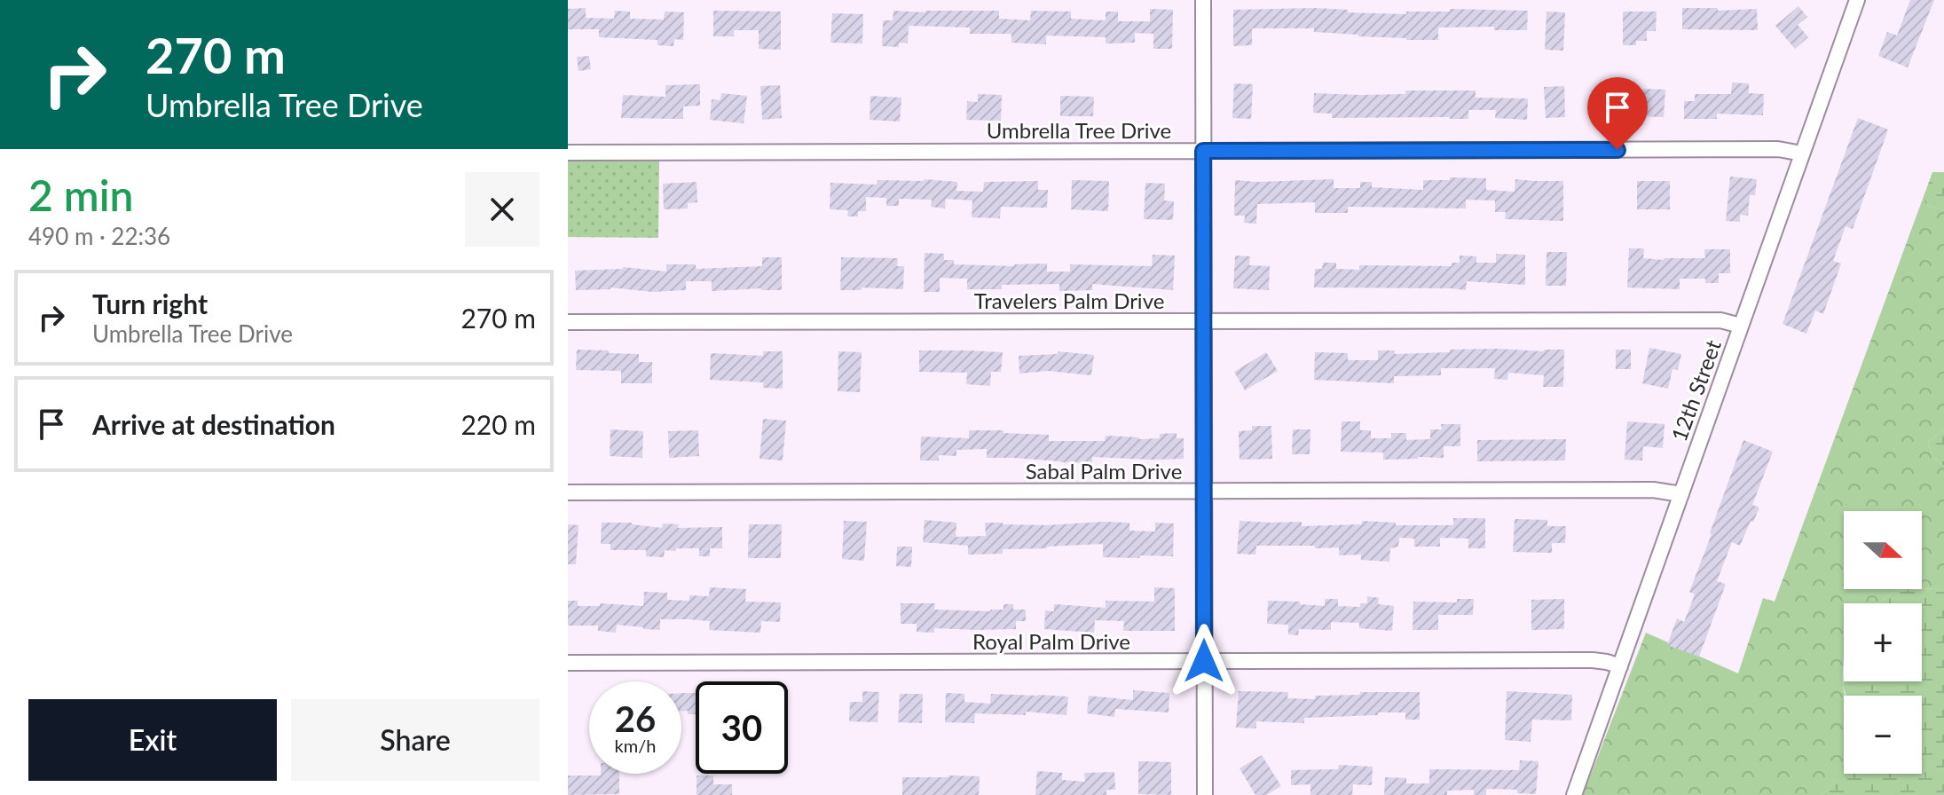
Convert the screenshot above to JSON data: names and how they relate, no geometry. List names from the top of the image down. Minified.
{"streets":{"street":["Umbrella Tree Drive","Travelers Palm Drive","12th Street","Sabal Palm Drive","Royal Palm Drive"]},"crossings":[["Umbrella Tree Drive","12th Street"],["Travelers Palm Drive","12th Street"],["12th Street","Sabal Palm Drive"],["12th Street","Royal Palm Drive"]],"north":"right","page":{"turn":["270 m","Umbrella Tree Drive"],"heading":["2 min","490 m · 22:36"],"list":[{"name":"Turn right","note":"Umbrella Tree Drive","value":"270 m"},{"name":"Arrive at destination","value":"220 m"}],"map_buttons":["+","−"],"speed":"26 km/h","limit":"30","buttons":["Exit","Share"]}}
